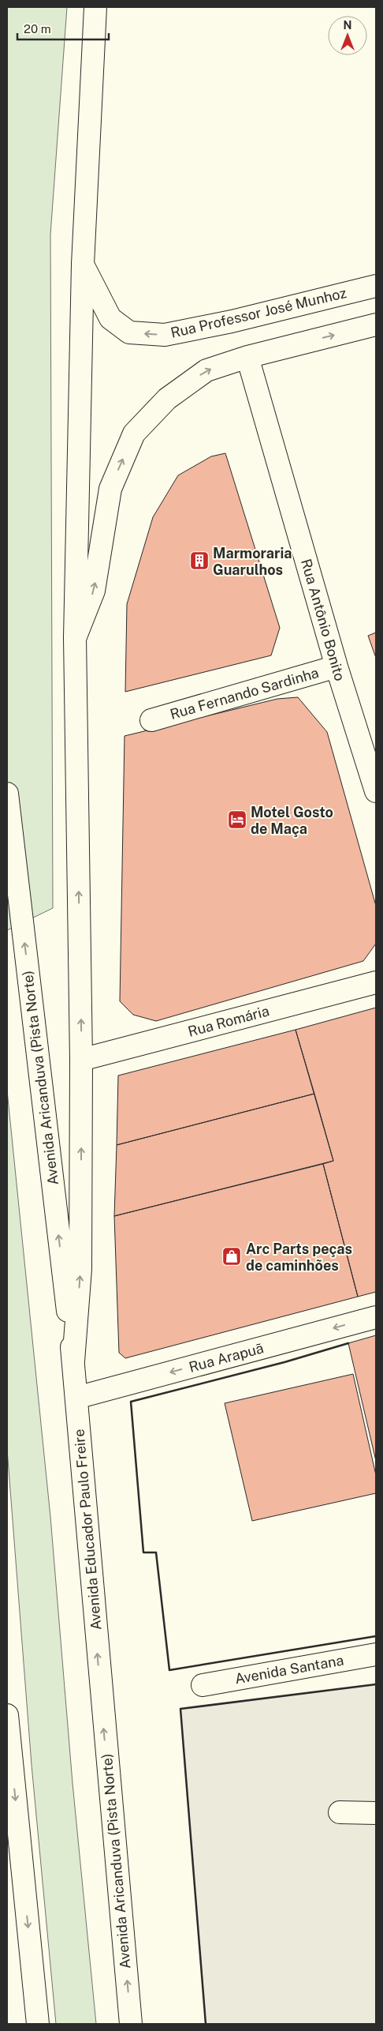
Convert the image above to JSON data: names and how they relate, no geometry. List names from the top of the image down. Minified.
{"streets":{"main road":["Rua Professor José Munhoz","Rua Antônio Bonito","Rua Fernando Sardinha","Rua Romária","Avenida Aricanduva (Pista Norte)","Rua Arapuã","Avenida Educador Paulo Freire","Avenida Santana"]},"crossings":[["Rua Antônio Bonito","Rua Fernando Sardinha"],["Avenida Aricanduva (Pista Norte)","Avenida Educador Paulo Freire"],["Rua Arapuã","Avenida Educador Paulo Freire"]],"one_way":["Rua Arapuã","Avenida Educador Paulo Freire"],"places":{"building":["Marmoraria Guarulhos"],"hotel":["Motel Gosto de Maça"],"shop":["Arc Parts peças de caminhões"]},"scale_bar":"20 m","north":"top"}
